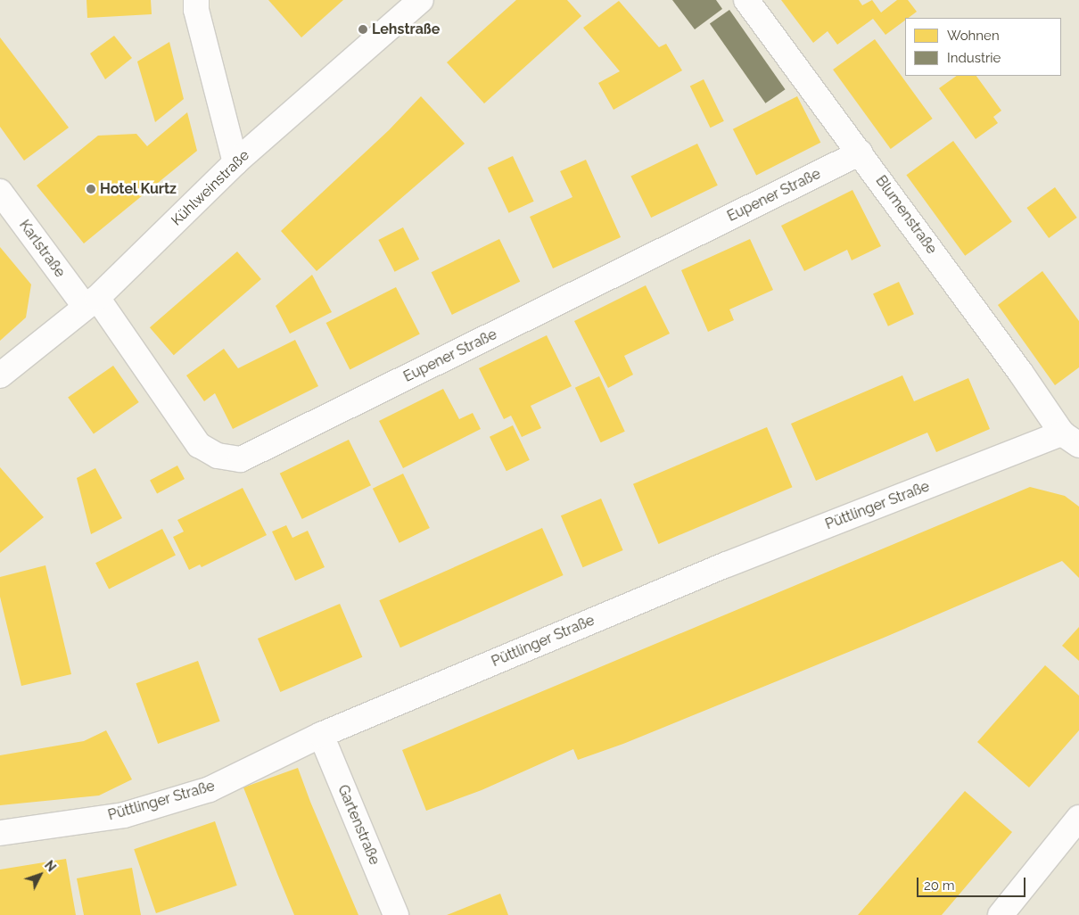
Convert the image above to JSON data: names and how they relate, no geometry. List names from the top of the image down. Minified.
{"streets":{"street":["Kühlweinstraße","Eupener Straße","Blumenstraße","Karlstraße","Püttlinger Straße","Gartenstraße"]},"crossings":[["Kühlweinstraße","Eupener Straße"],["Kühlweinstraße","Karlstraße"],["Eupener Straße","Blumenstraße"],["Eupener Straße","Karlstraße"],["Blumenstraße","Püttlinger Straße"],["Püttlinger Straße","Gartenstraße"]],"places":["Lehstraße","Hotel Kurtz"],"legend":["Wohnen","Industrie"],"scale_bar":"20 m","north":"top right"}
